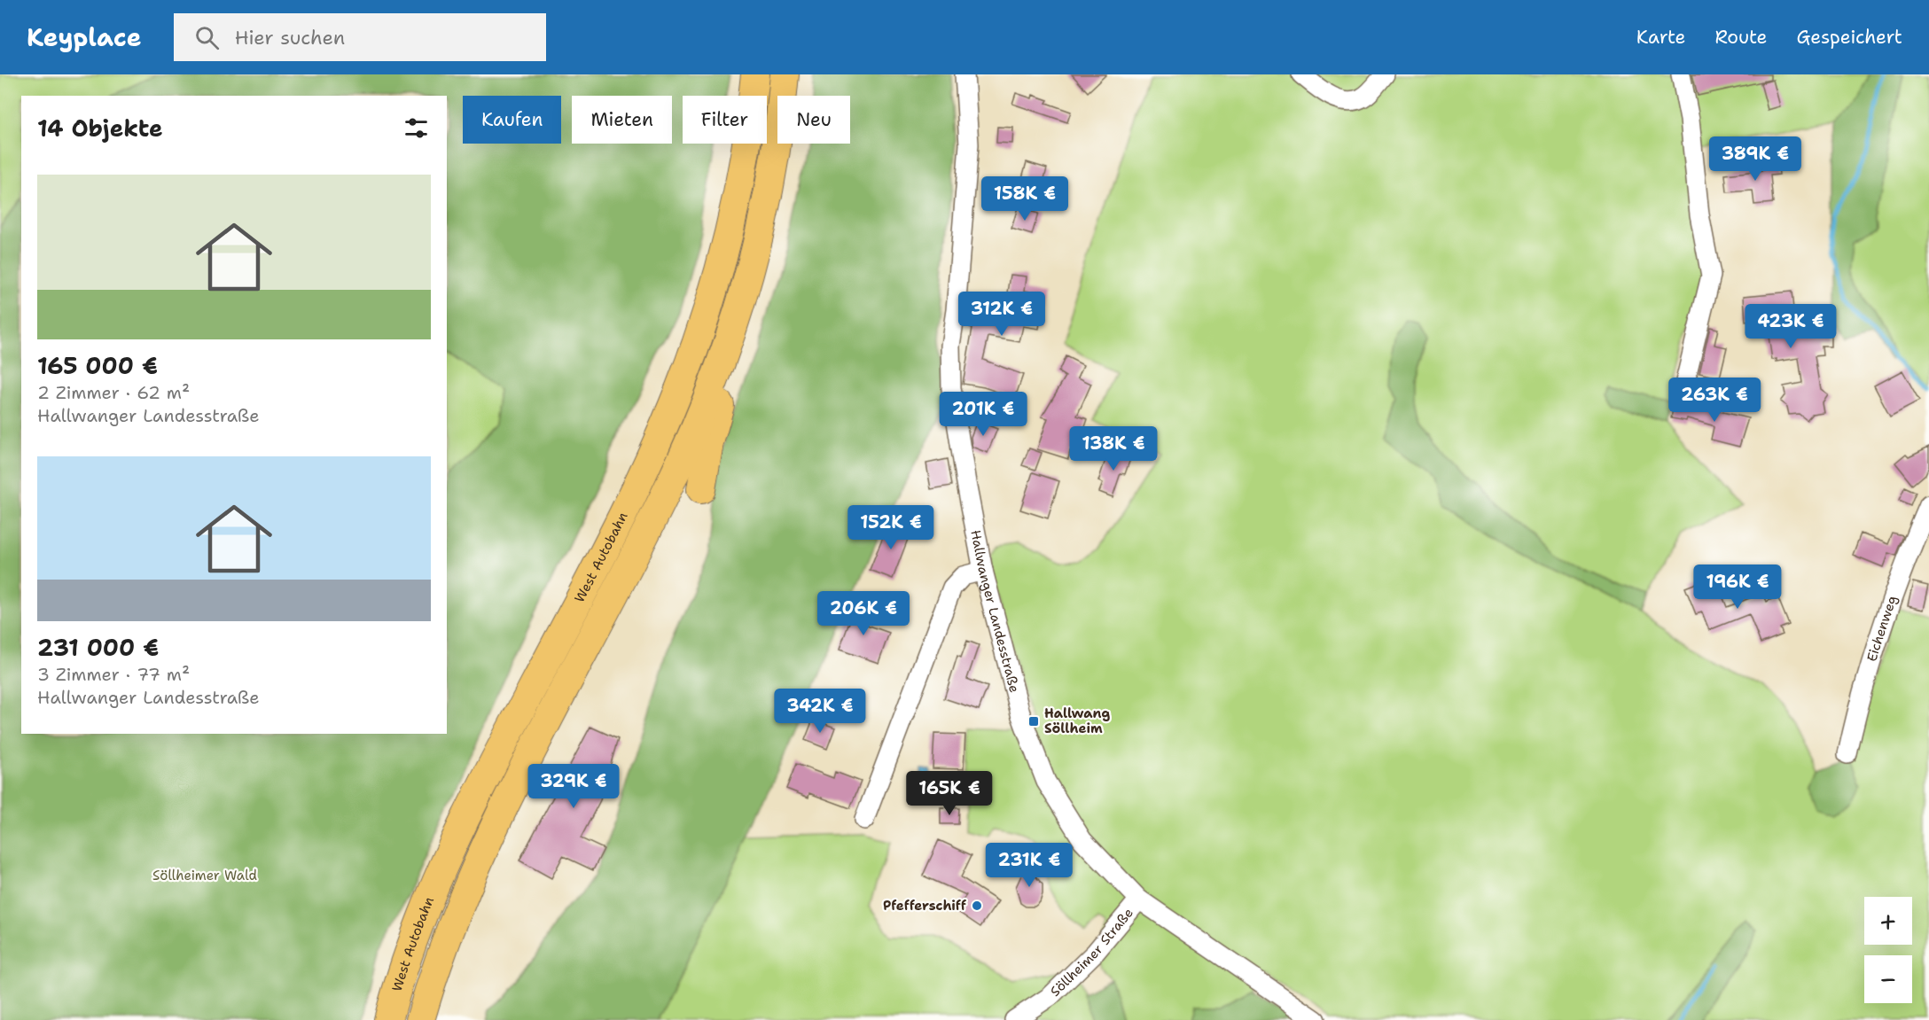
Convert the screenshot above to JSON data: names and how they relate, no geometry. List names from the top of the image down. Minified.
{"streets":{"highway":["West Autobahn"],"street":["Hallwanger Landesstraße","Eichenweg","Söllheimer Straße"]},"crossings":[["Hallwanger Landesstraße","Söllheimer Straße"]],"parks":["Söllheimer Wald"],"places":{"transit":["Hallwang Söllheim"],"other":["Pfefferschiff"]},"page":{"header":"Keyplace","search":"Hier suchen","nav":["Karte","Route","Gespeichert"],"chip":["Kaufen","Mieten","Filter","Neu"],"heading":"14 Objekte","price":["389K €","158K €","312K €","423K €","263K €","201K €","138K €","152K €","196K €","206K €","342K €","329K €","165K €","231K €"],"list":[{"name":"165 000 €","note":"2 Zimmer · 62 m² · Hallwanger Landesstraße"},{"name":"231 000 €","note":"3 Zimmer · 77 m² · Hallwanger Landesstraße"}],"map_buttons":["+","−"]}}
